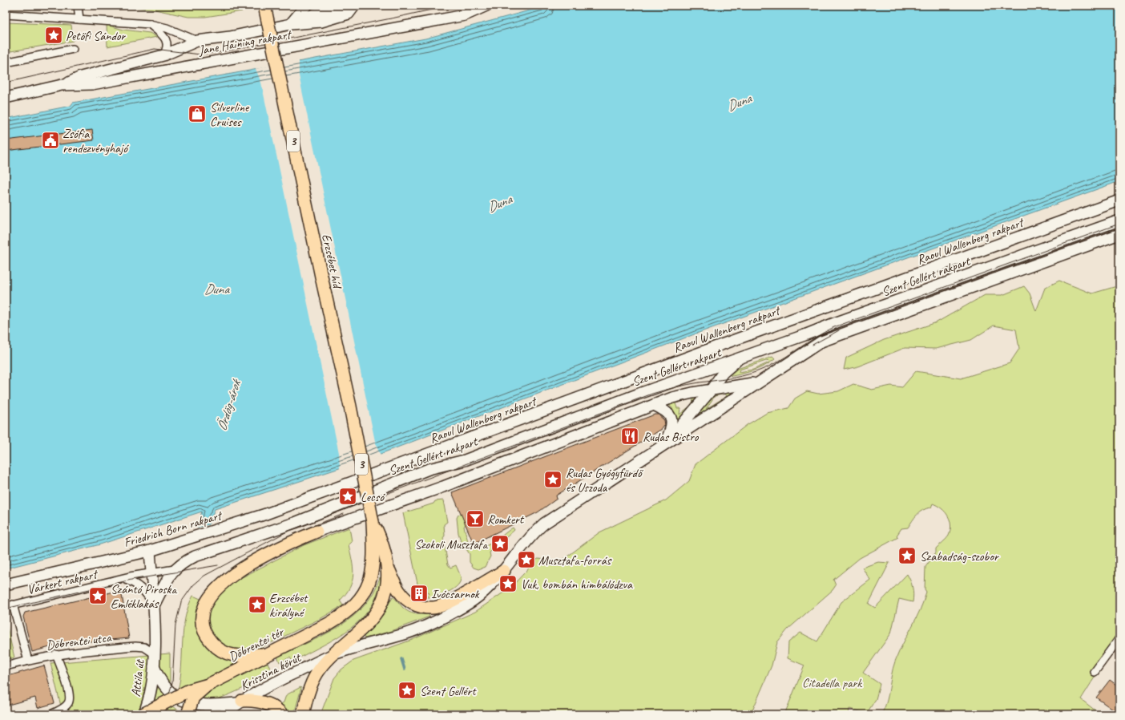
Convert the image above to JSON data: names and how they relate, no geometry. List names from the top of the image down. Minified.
{"streets":{"main road":["Jane Haining rakpart","3","Raoul Wallenberg rakpart","Erzsébet híd","Szent Gellért rakpart","Friedrich Born rakpart","Döbrentei tér","Krisztina körút","Attila út"],"street":["Várkert rakpart","Döbrentei utca"]},"crossings":[["3","Erzsébet híd"],["3","Szent Gellért rakpart"],["3","Döbrentei tér"],["3","Krisztina körút"],["3","Attila út"],["Raoul Wallenberg rakpart","Friedrich Born rakpart"],["Erzsébet híd","Döbrentei tér"],["Szent Gellért rakpart","Várkert rakpart"],["Szent Gellért rakpart","Krisztina körút"],["Döbrentei utca","Attila út"]],"water":["Duna","Ördög-árok"],"parks":["Citadella park"],"places":{"place":["Petőfi Sándor","Rudas Gyógyfürdő és Uszoda","Lecsó","Szokoli Musztafa","Szabadság-szobor","Musztafa-forrás","Vuk, bombán himbálódzva","Szántó Piroska Emléklakás","Erzsébet királyné","Szent Gellért"],"shop":["Silverline Cruises"],"public building":["Zsófia rendezvényhajó"],"restaurant":["Rudas Bistro"],"bar":["Romkert"],"building":["Ivócsarnok"]}}
